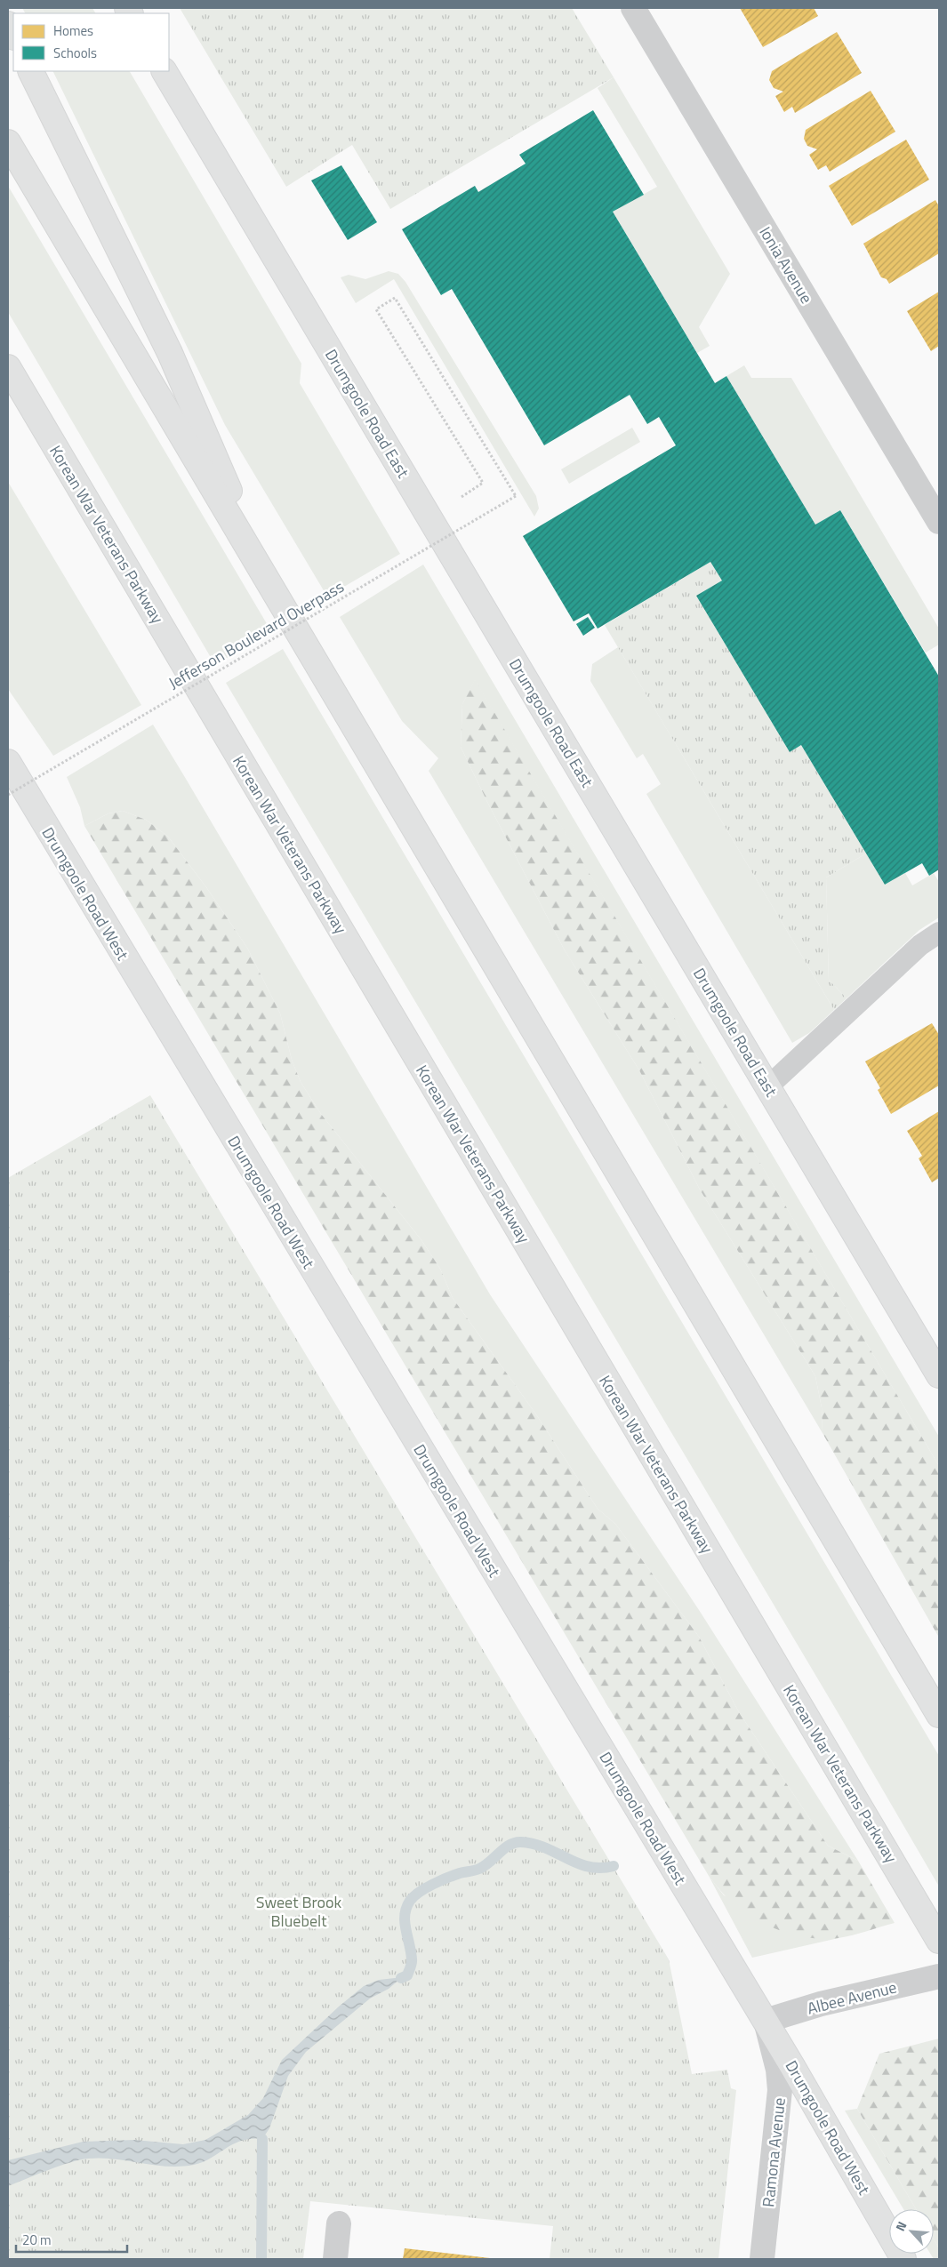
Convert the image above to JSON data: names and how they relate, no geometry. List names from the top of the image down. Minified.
{"streets":{"main road":["Drumgoole Road East","Korean War Veterans Parkway","Drumgoole Road West"],"street":["Ionia Avenue","Albee Avenue","Ramona Avenue"],"path":["Jefferson Boulevard Overpass"]},"crossings":[["Drumgoole Road West","Albee Avenue"],["Drumgoole Road West","Ramona Avenue"],["Albee Avenue","Ramona Avenue"]],"parks":["Sweet Brook Bluebelt"],"legend":["Homes","Schools"],"scale_bar":"20 m","north":"top left"}
